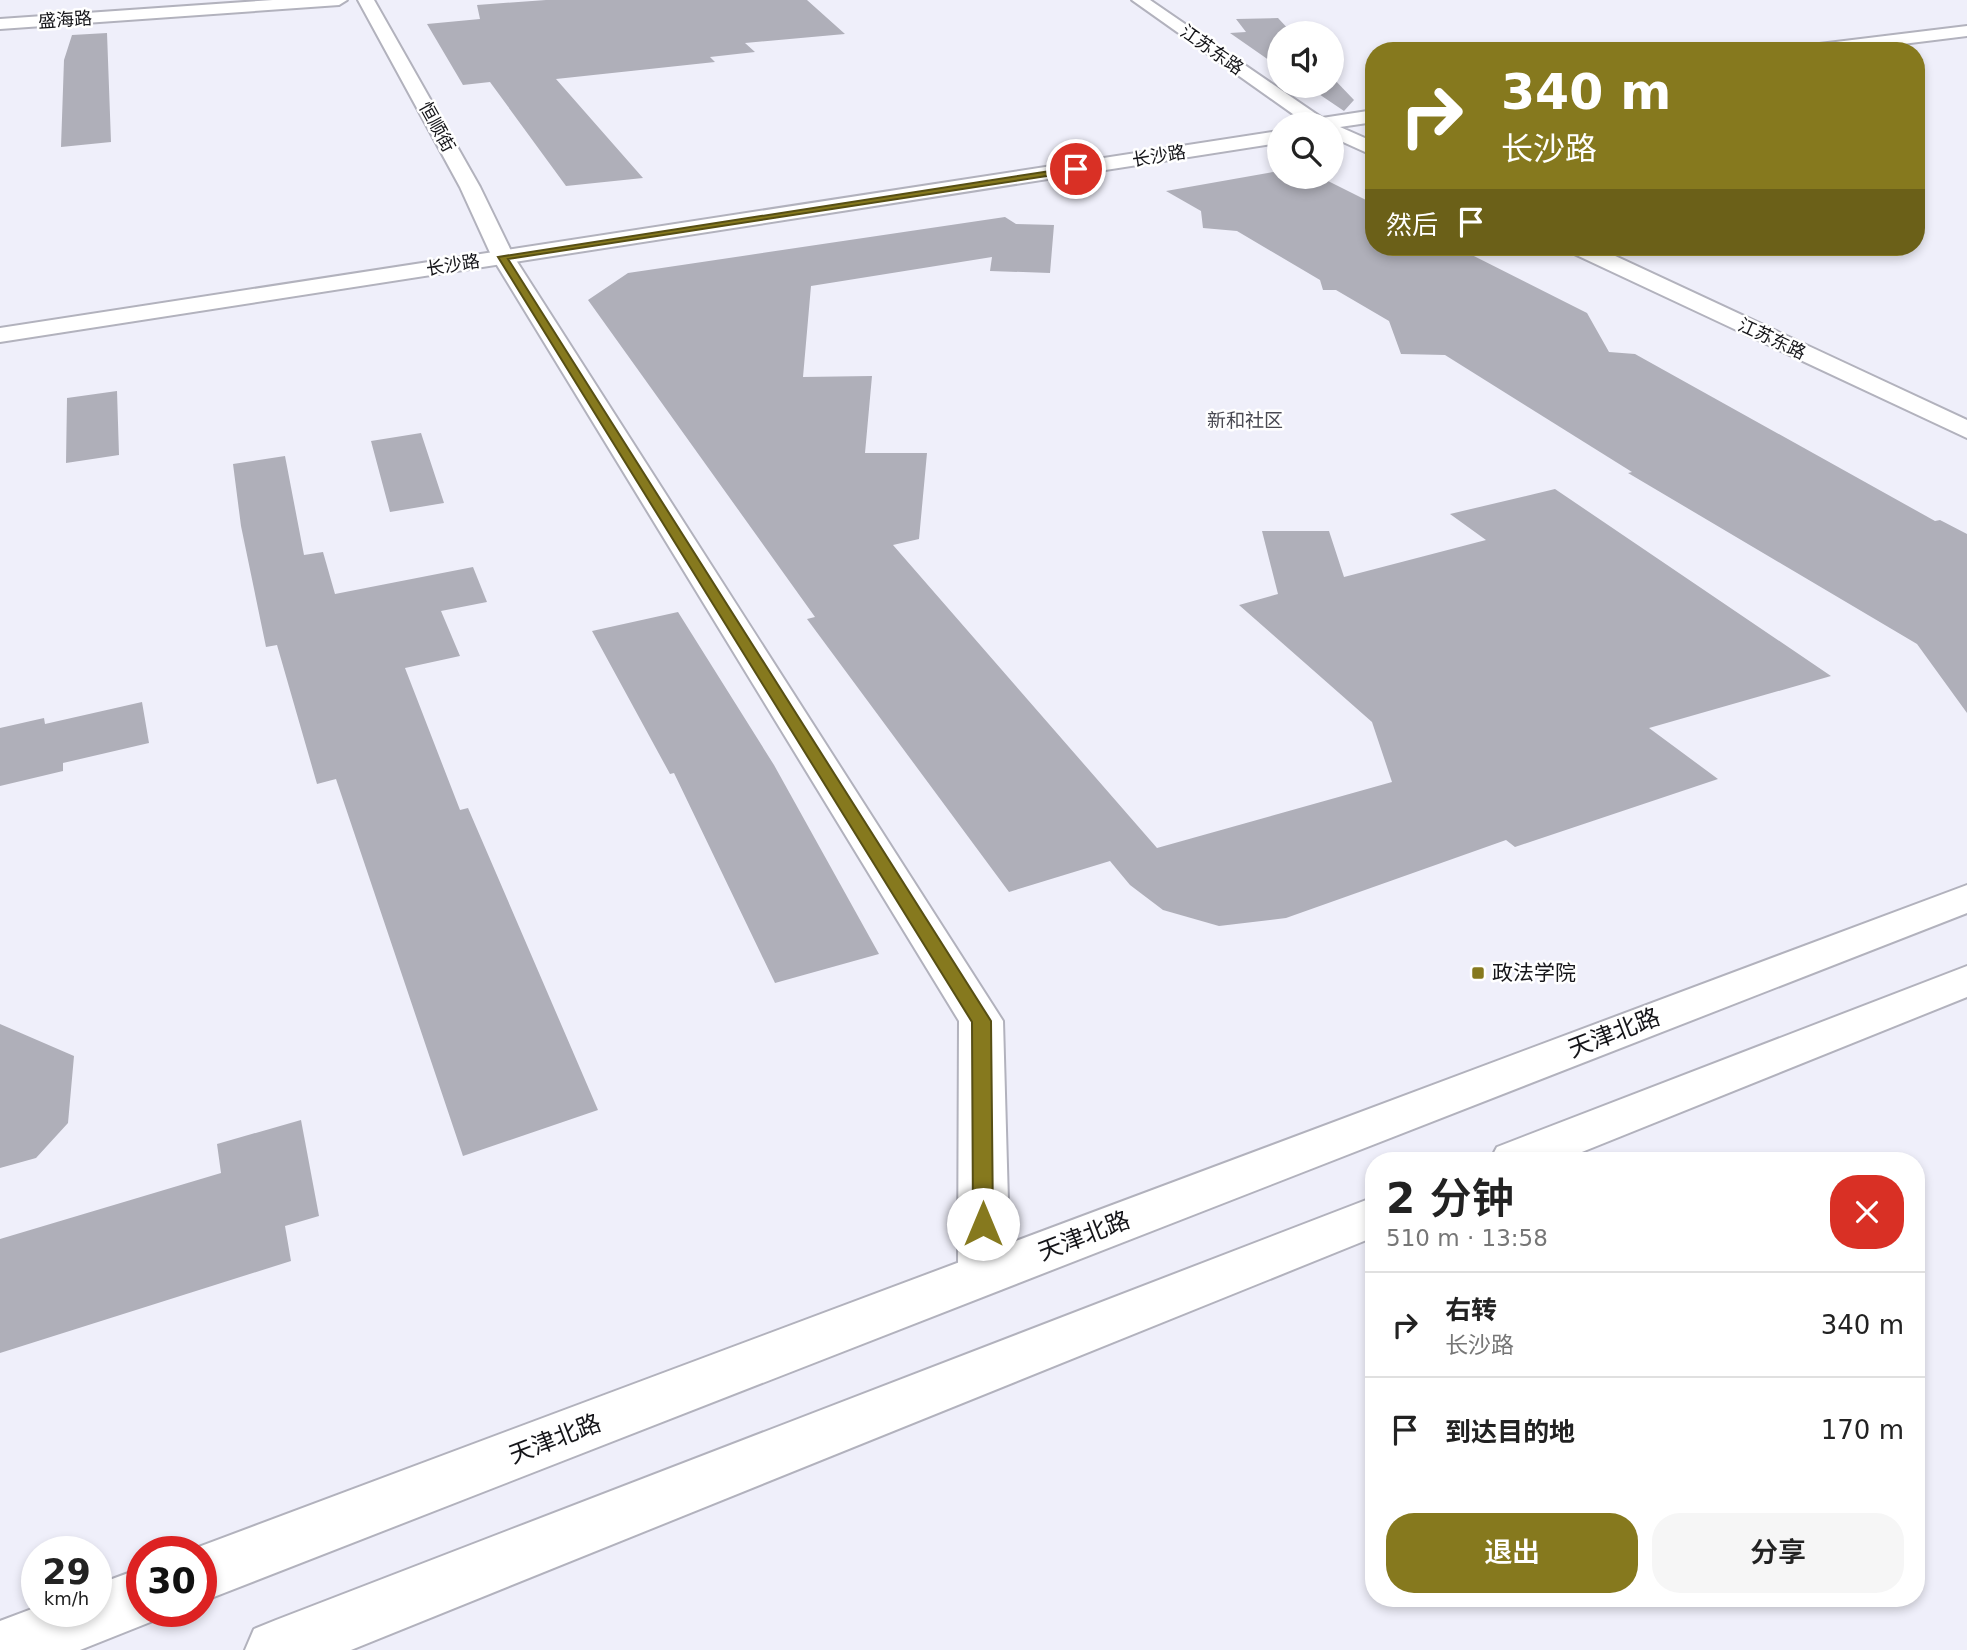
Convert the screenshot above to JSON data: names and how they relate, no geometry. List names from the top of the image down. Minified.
{"streets":{"street":["盛海路","江苏东路","恒顺街","长沙路","天津北路"]},"crossings":[["恒顺街","长沙路"],["恒顺街","天津北路"]],"districts":["新和社区"],"places":{"transit":["政法学院"]},"page":{"turn":["340 m","长沙路"],"then":"然后","heading":["2 分钟","510 m · 13:58"],"list":[{"name":"右转","note":"长沙路","value":"340 m"},{"name":"到达目的地","value":"170 m"}],"buttons":["退出","分享"],"speed":"29 km/h","limit":"30"}}
